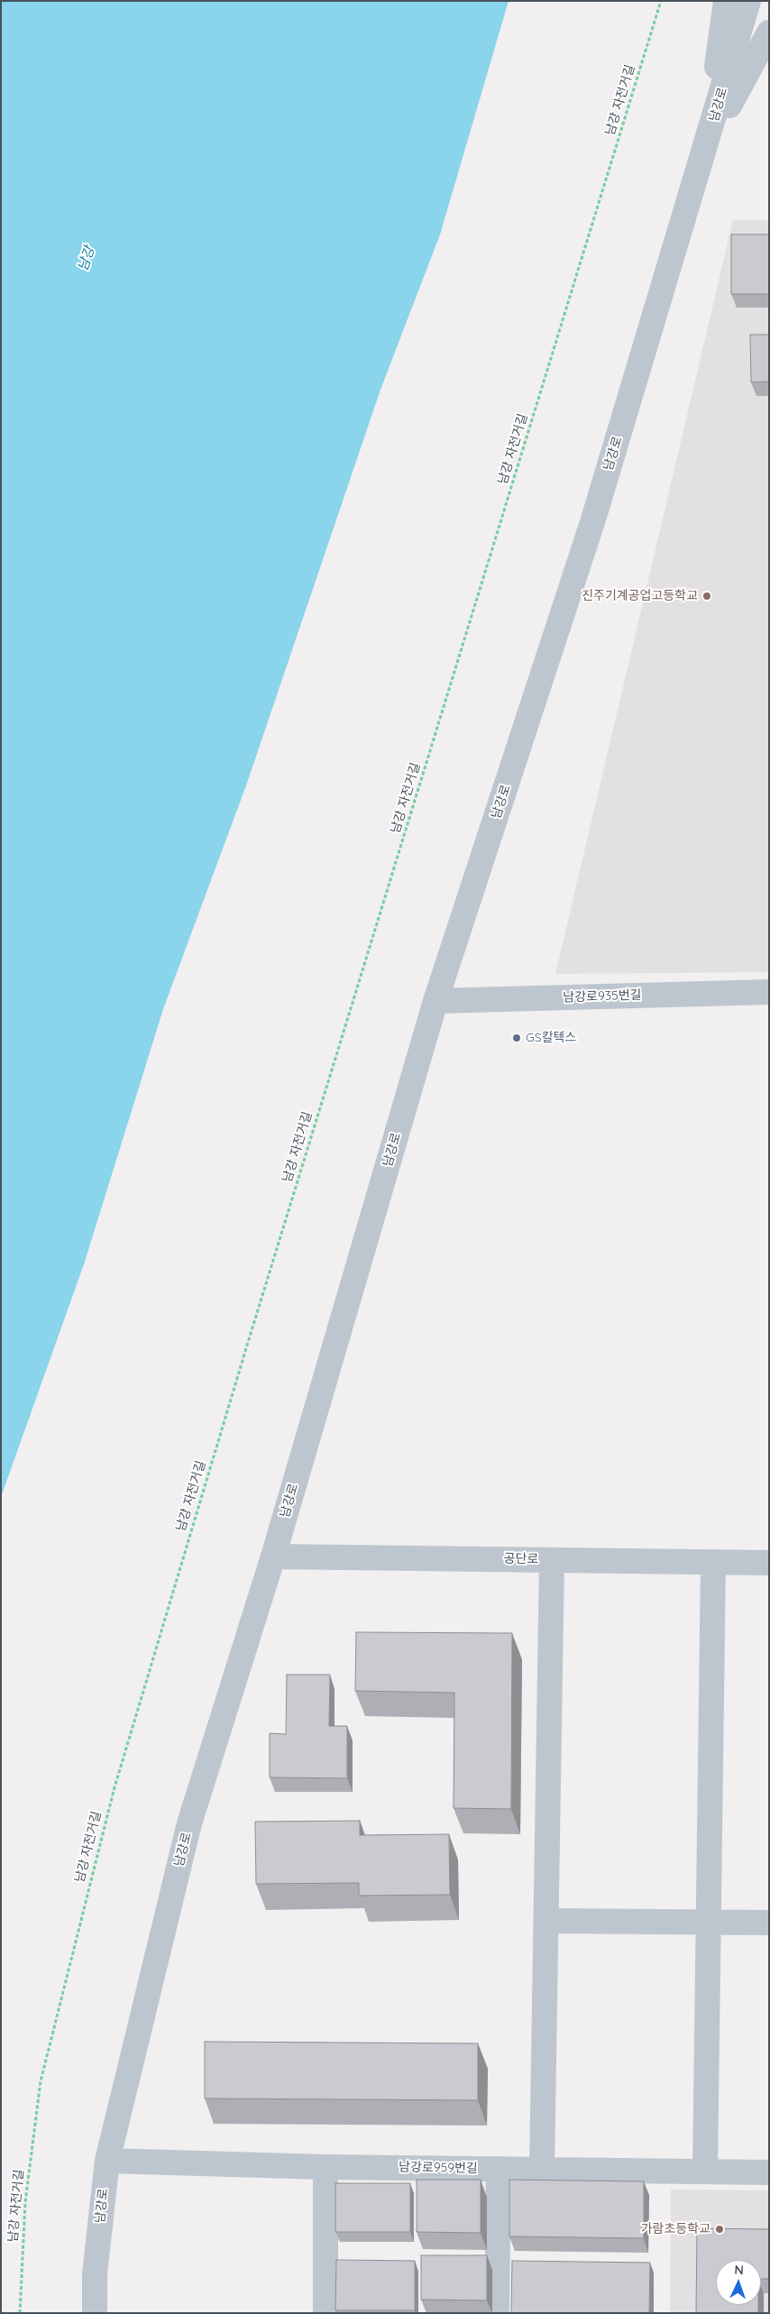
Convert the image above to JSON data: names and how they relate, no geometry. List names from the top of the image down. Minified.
{"streets":{"street":["남강로","남강로935번길","공단로","남강로959번길"],"path":["남강 자전거길"]},"crossings":[["남강로","남강로935번길"],["남강로","공단로"],["남강로","남강로959번길"]],"water":["남강"],"places":["진주기계공업고등학교","GS칼텍스","가람초등학교"],"north":"top"}
